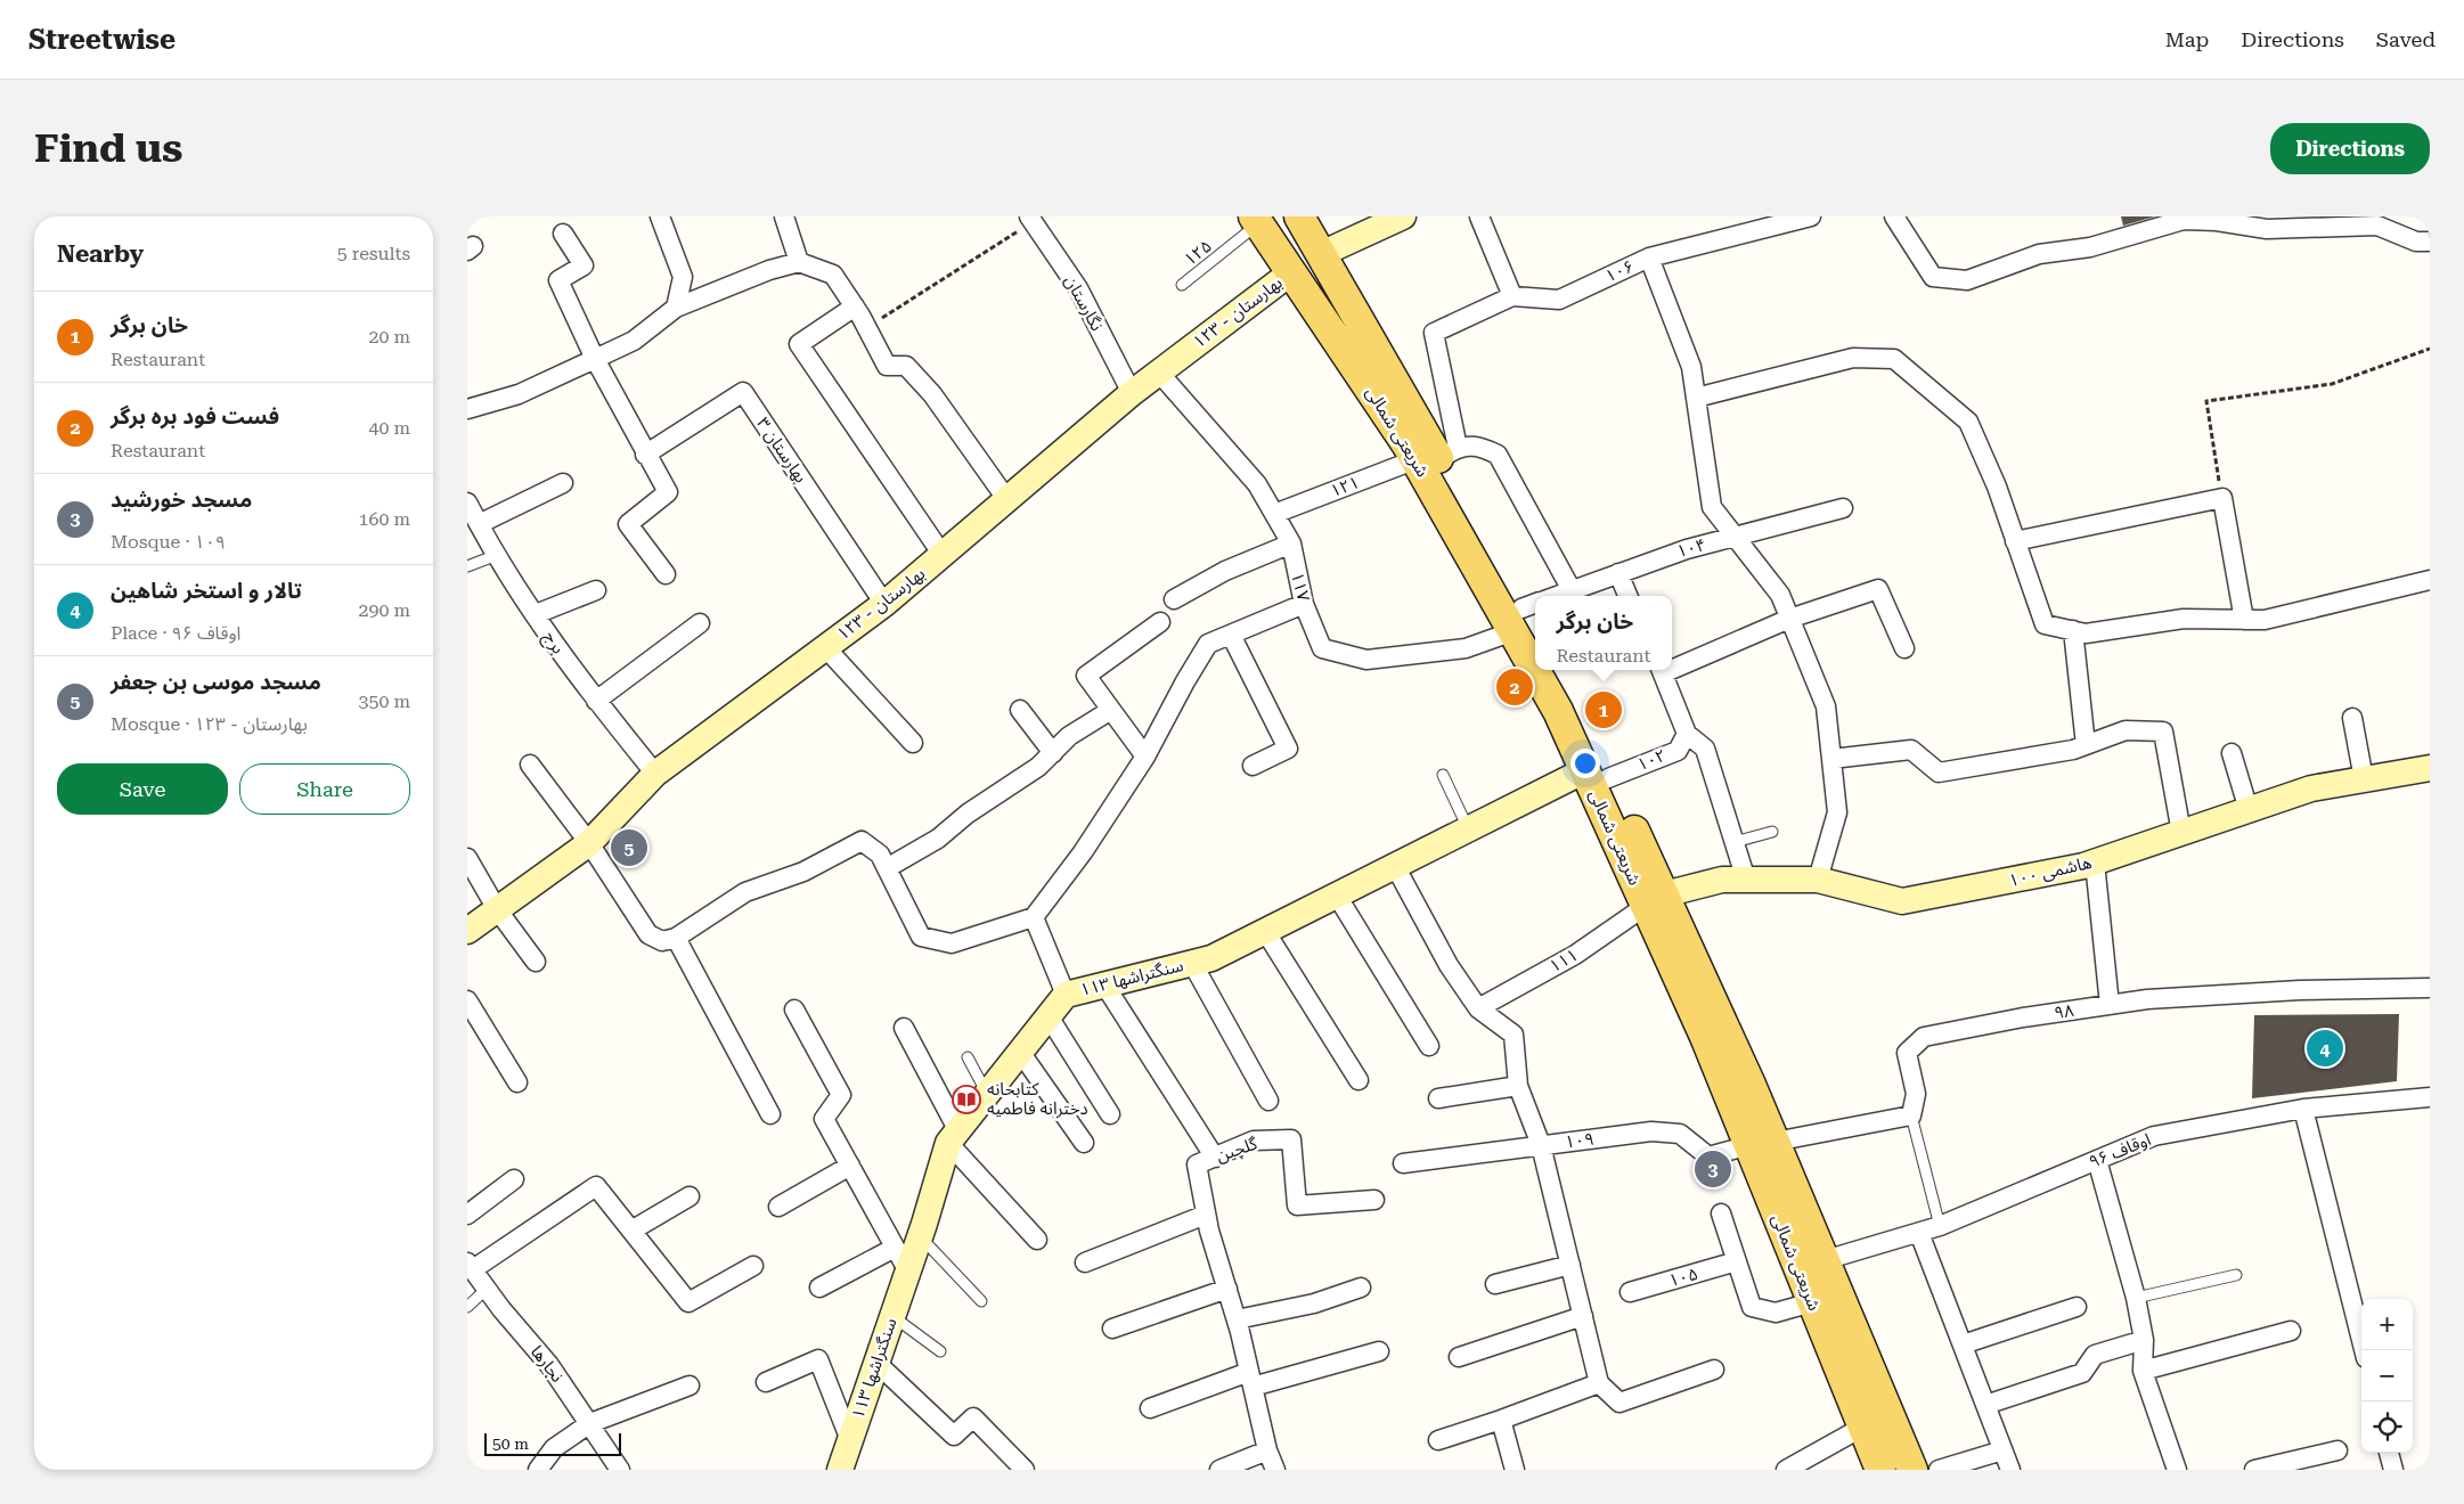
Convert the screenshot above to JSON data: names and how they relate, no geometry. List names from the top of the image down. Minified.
{"streets":{"main road":["شریعتی شمالی"],"street":["۱۰۶","نگارستان","بهارستان - ۱۲۳","بهارستان ۳","۱۲۱","۱۰۴","۱۱۷","برج","۱۰۲","هاشمی ۱۰۰","۱۱۱","سنگتراشها ۱۱۳","۹۸","۱۰۹","گلچین","اوقاف ۹۶","۱۰۵","نجارها"],"lane":["۱۲۵"]},"crossings":[["۱۲۵","شریعتی شمالی"],["۱۰۶","شریعتی شمالی"],["۱۰۶","۱۲۱"],["نگارستان","بهارستان - ۱۲۳"],["بهارستان - ۱۲۳","شریعتی شمالی"],["بهارستان - ۱۲۳","بهارستان ۳"],["بهارستان - ۱۲۳","۱۱۷"],["بهارستان - ۱۲۳","برج"],["شریعتی شمالی","۱۲۱"],["شریعتی شمالی","۱۱۷"],["شریعتی شمالی","۱۰۲"],["شریعتی شمالی","هاشمی ۱۰۰"],["شریعتی شمالی","۱۱۱"],["شریعتی شمالی","سنگتراشها ۱۱۳"],["شریعتی شمالی","۱۰۹"],["شریعتی شمالی","اوقاف ۹۶"],["۱۲۱","۱۱۷"],["۱۰۲","سنگتراشها ۱۱۳"],["هاشمی ۱۰۰","۱۱۱"]],"places":{"library":["کتابحانه دخترانه فاطمیه"]},"scale_bar":"50 m","page":{"header":"Streetwise","nav":["Map","Directions","Saved"],"buttons":["Directions",["Save","Share"]],"title":"Find us","heading":["Nearby","5 results"],"list":[{"mark":"1","name":"خان برگر","note":"Restaurant","value":"20 m"},{"mark":"2","name":"فست فود بره برگر","note":"Restaurant","value":"40 m"},{"mark":"3","name":"مسجد خورشید","note":"Mosque · ۱۰۹","value":"160 m"},{"mark":"4","name":"تالار و استخر شاهین","note":"Place · اوقاف ۹۶","value":"290 m"},{"mark":"5","name":"مسجد موسی بن جعفر","note":"Mosque · بهارستان - ۱۲۳","value":"350 m"}],"popup":["خان برگر","Restaurant"],"pins":["2","1","5","4","3"],"map_buttons":["+","−"],"scale":"50 m"}}
